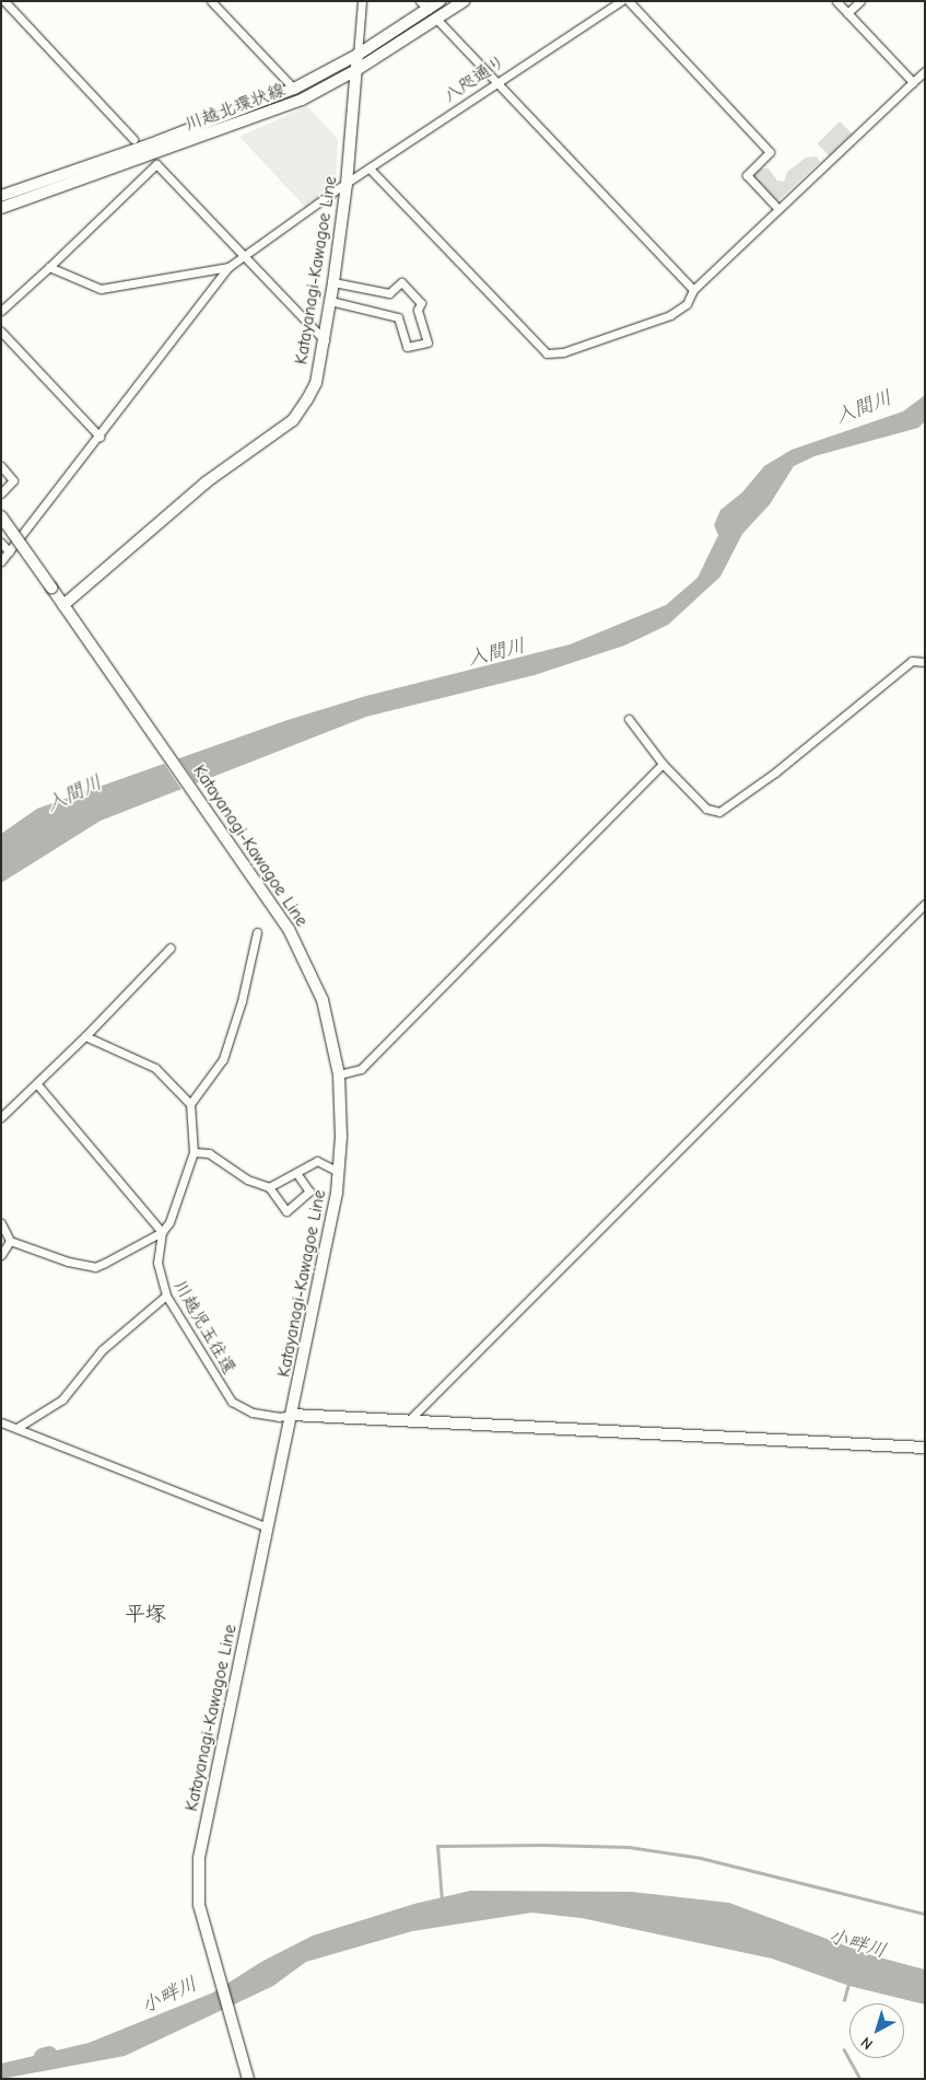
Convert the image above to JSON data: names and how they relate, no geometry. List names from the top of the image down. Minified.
{"streets":{"main road":["川越北環状線","Katayanagi-Kawagoe Line"],"street":["八咫通り","川越児玉往還"]},"crossings":[["八咫通り","Katayanagi-Kawagoe Line"],["川越北環状線","Katayanagi-Kawagoe Line"],["Katayanagi-Kawagoe Line","川越児玉往還"]],"districts":["平塚"],"water":["入間川","小畔川"],"north":"bottom left"}
